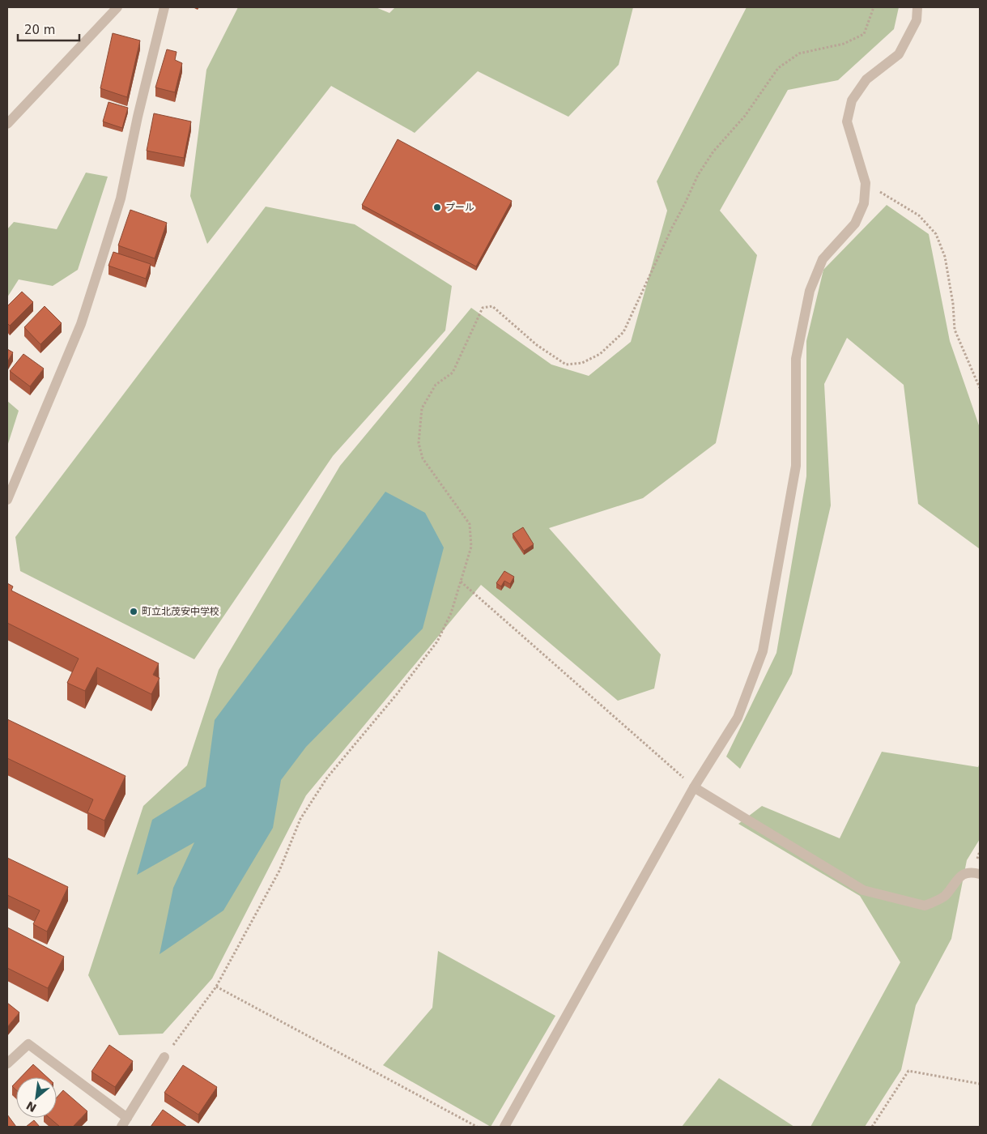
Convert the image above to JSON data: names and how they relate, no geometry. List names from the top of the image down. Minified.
{"places":["プール","町立北茂安中学校"],"scale_bar":"20 m","north":"bottom left"}
